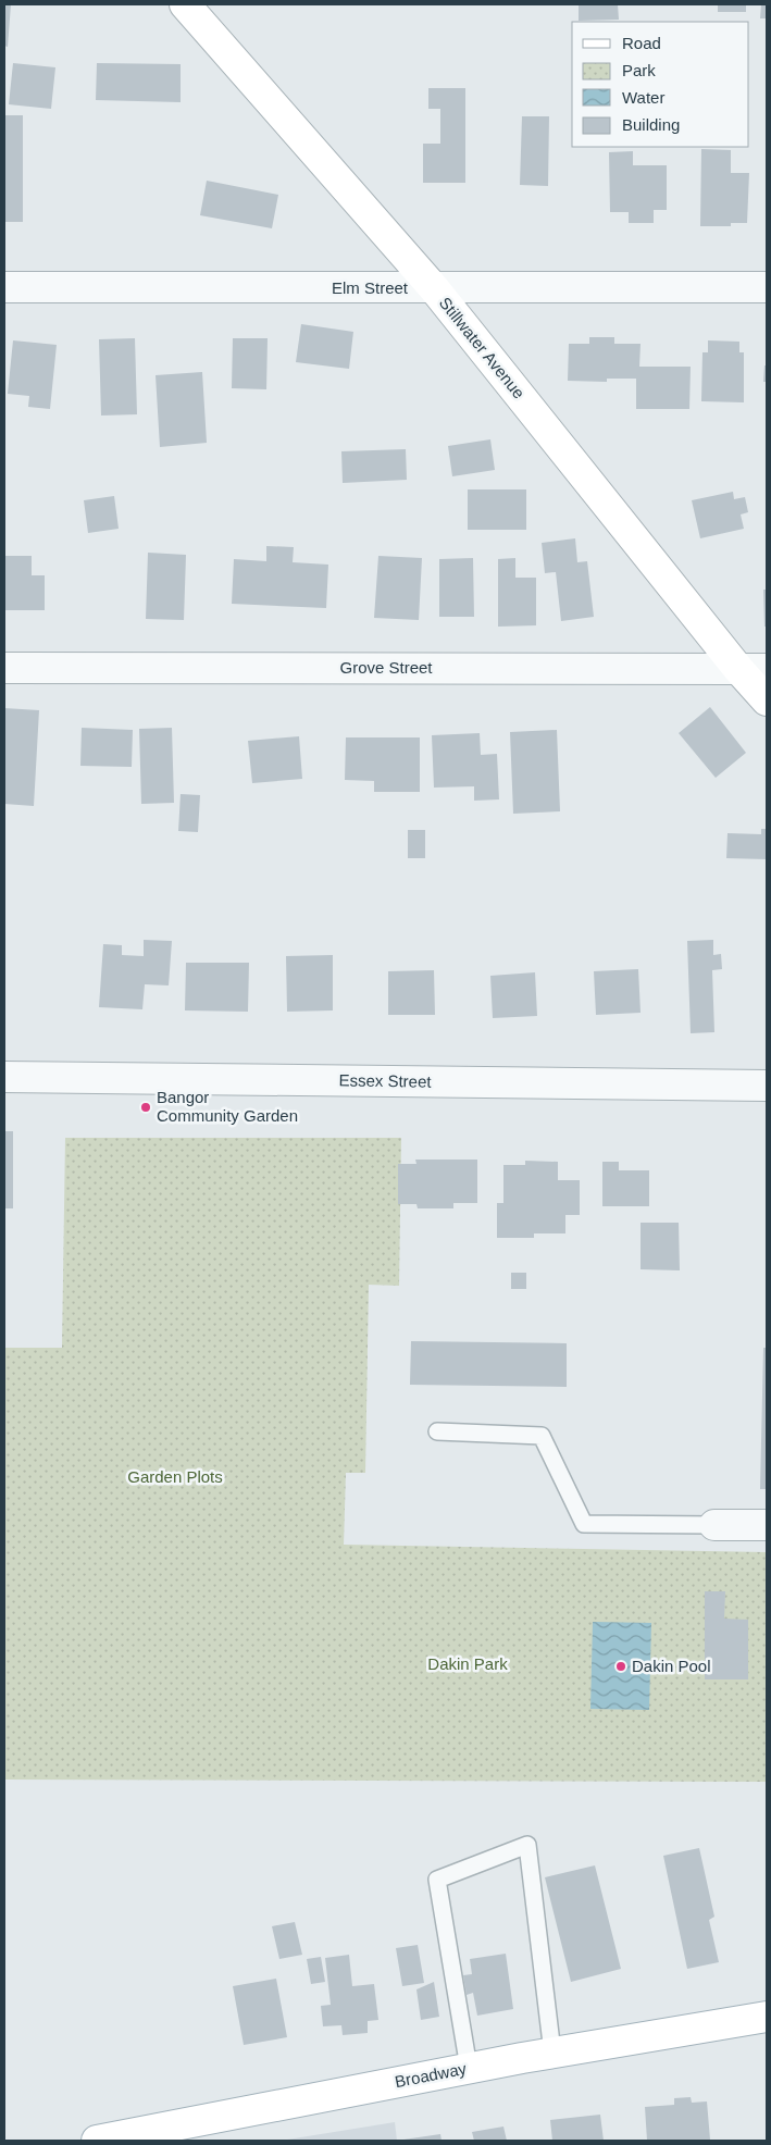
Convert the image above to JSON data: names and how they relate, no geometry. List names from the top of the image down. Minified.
{"streets":{"main road":["Stillwater Avenue","Broadway"],"street":["Elm Street","Grove Street","Essex Street"]},"crossings":[["Elm Street","Stillwater Avenue"],["Stillwater Avenue","Grove Street"]],"parks":["Garden Plots","Dakin Park"],"places":["Bangor Community Garden","Dakin Pool"],"legend":["Road","Park","Water","Building"]}
